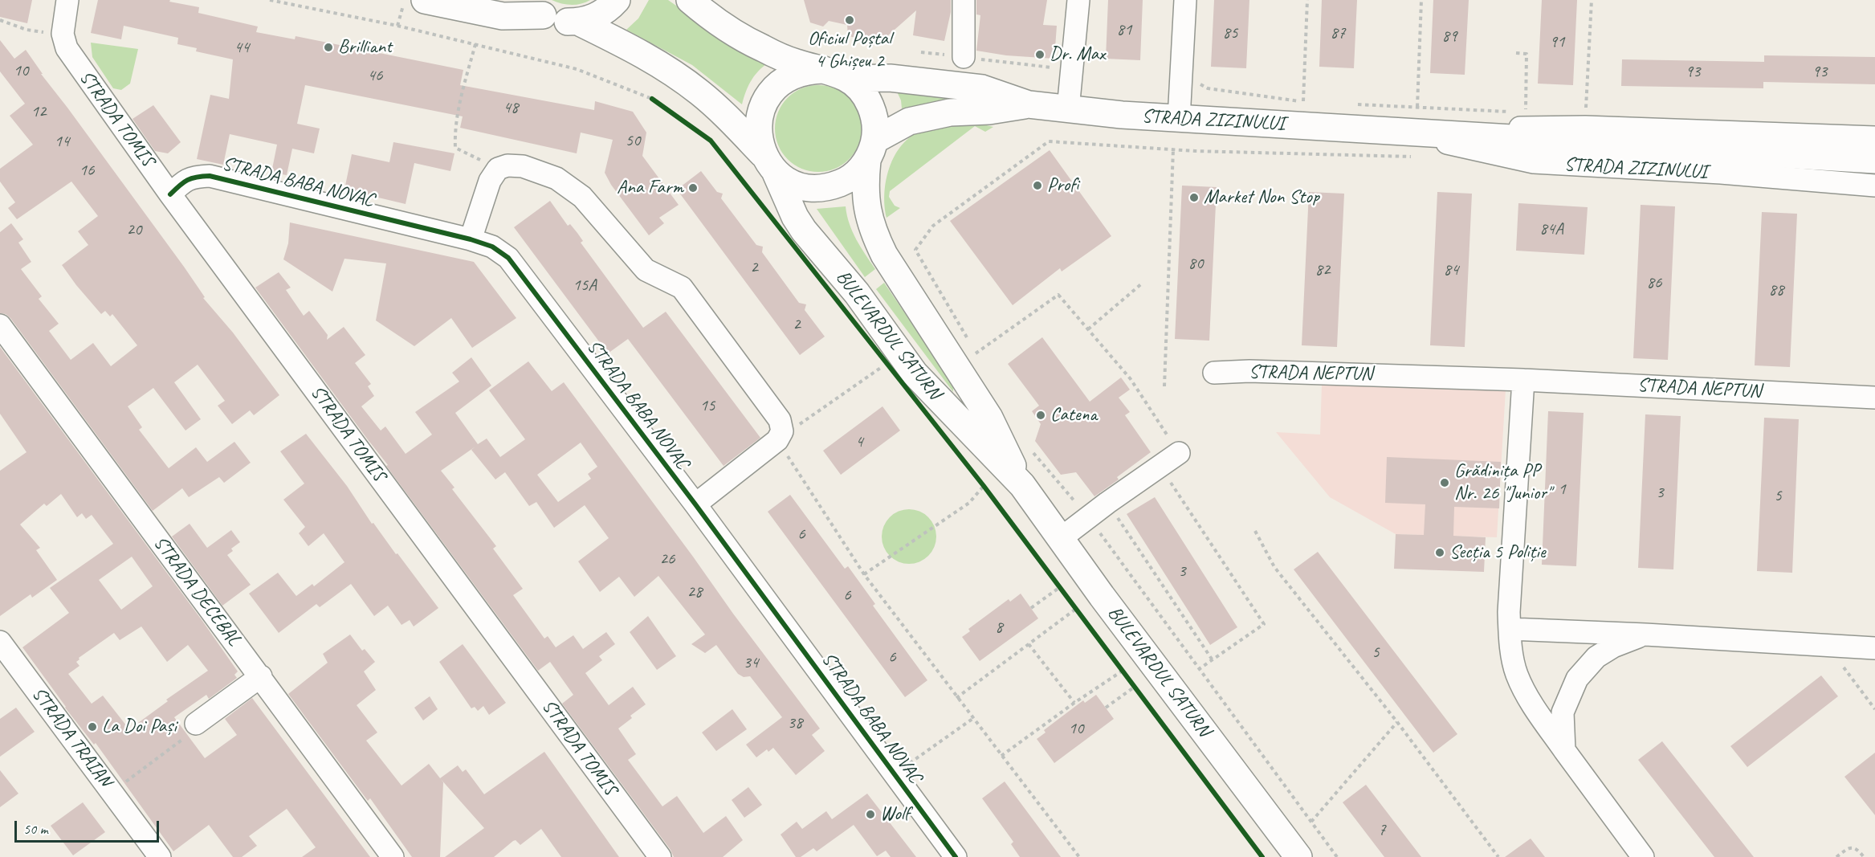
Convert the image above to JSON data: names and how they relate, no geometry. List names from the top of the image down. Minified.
{"streets":{"main road":["STRADA ZIZINULUI","BULEVARDUL SATURN"],"street":["STRADA TOMIS","STRADA BABA NOVAC","STRADA NEPTUN","STRADA DECEBAL","STRADA TRAIAN"]},"crossings":[["STRADA TOMIS","STRADA BABA NOVAC"],["STRADA ZIZINULUI","BULEVARDUL SATURN"]],"places":["Oficiul Poștal 4 Ghișeu 2","Brilliant","Dr. Max","Profi","Ana Farm","Market Non Stop","Catena","Grădinița PP Nr. 26 \"Junior\"","Secția 5 Poliție","La Doi Pași","Wolf"],"house_numbers":["81","85","87","89","91","44","10","93","93","46","48","12","50","14","16","84A","20","80","2","82","84","86","15A","88","2","15","4","1","3","5","6","26","3","28","6","8","5","6","34","38","10","7"],"scale_bar":"50 m"}
